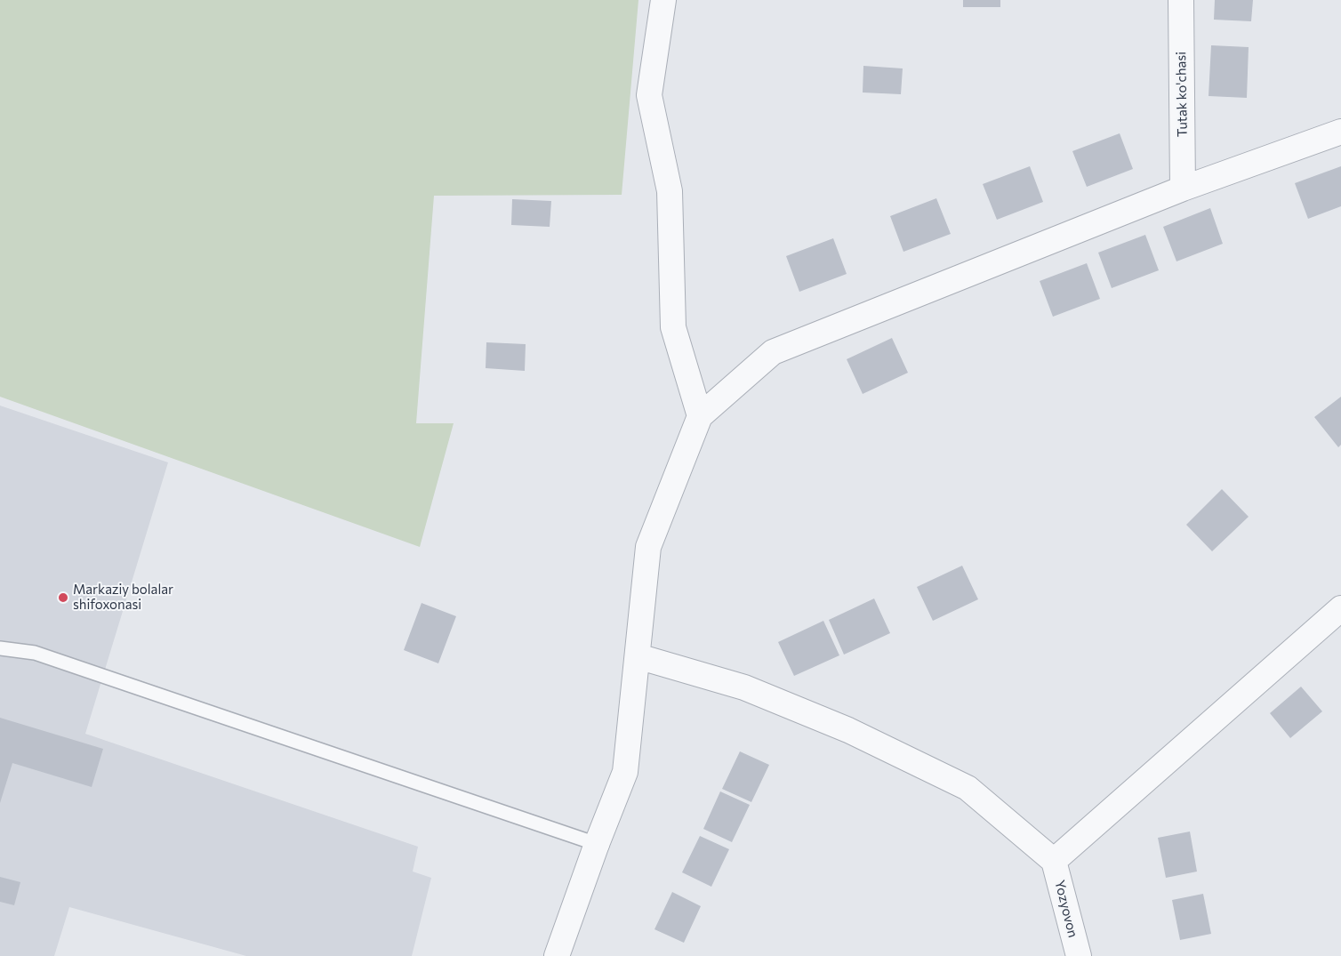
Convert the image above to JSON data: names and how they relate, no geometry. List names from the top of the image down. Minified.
{"streets":{"street":["Tutak ko'chasi","Yozyovon"]},"places":["Markaziy bolalar shifoxonasi"]}
